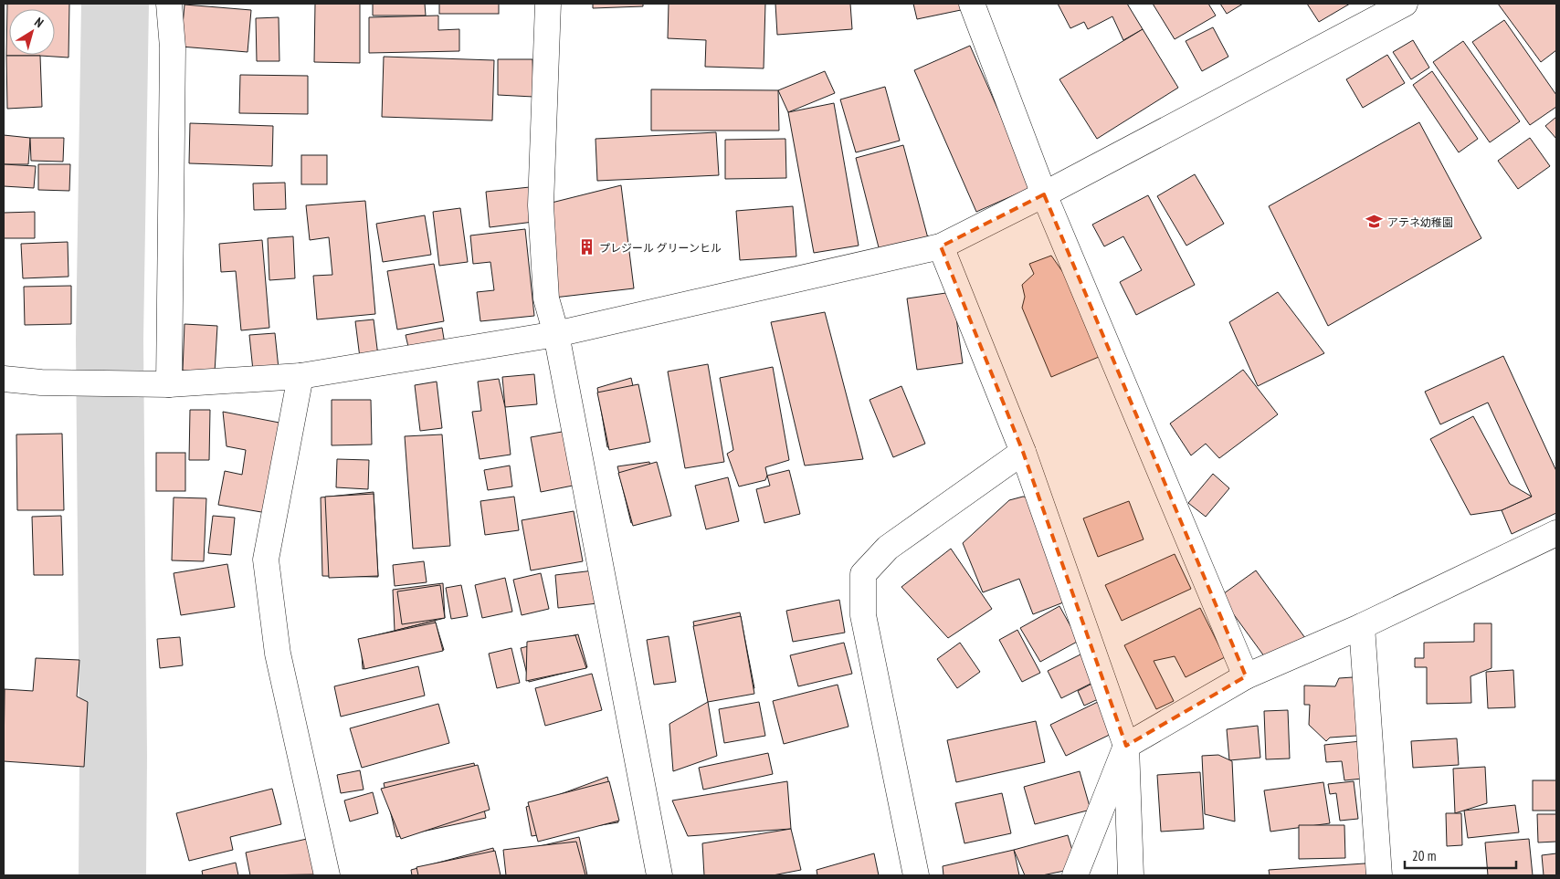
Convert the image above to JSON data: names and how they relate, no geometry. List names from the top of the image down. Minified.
{"places":{"school or university":["アテネ幼稚園"],"building":["プレジール グリーンヒル"]},"scale_bar":"20 m","north":"top right"}
